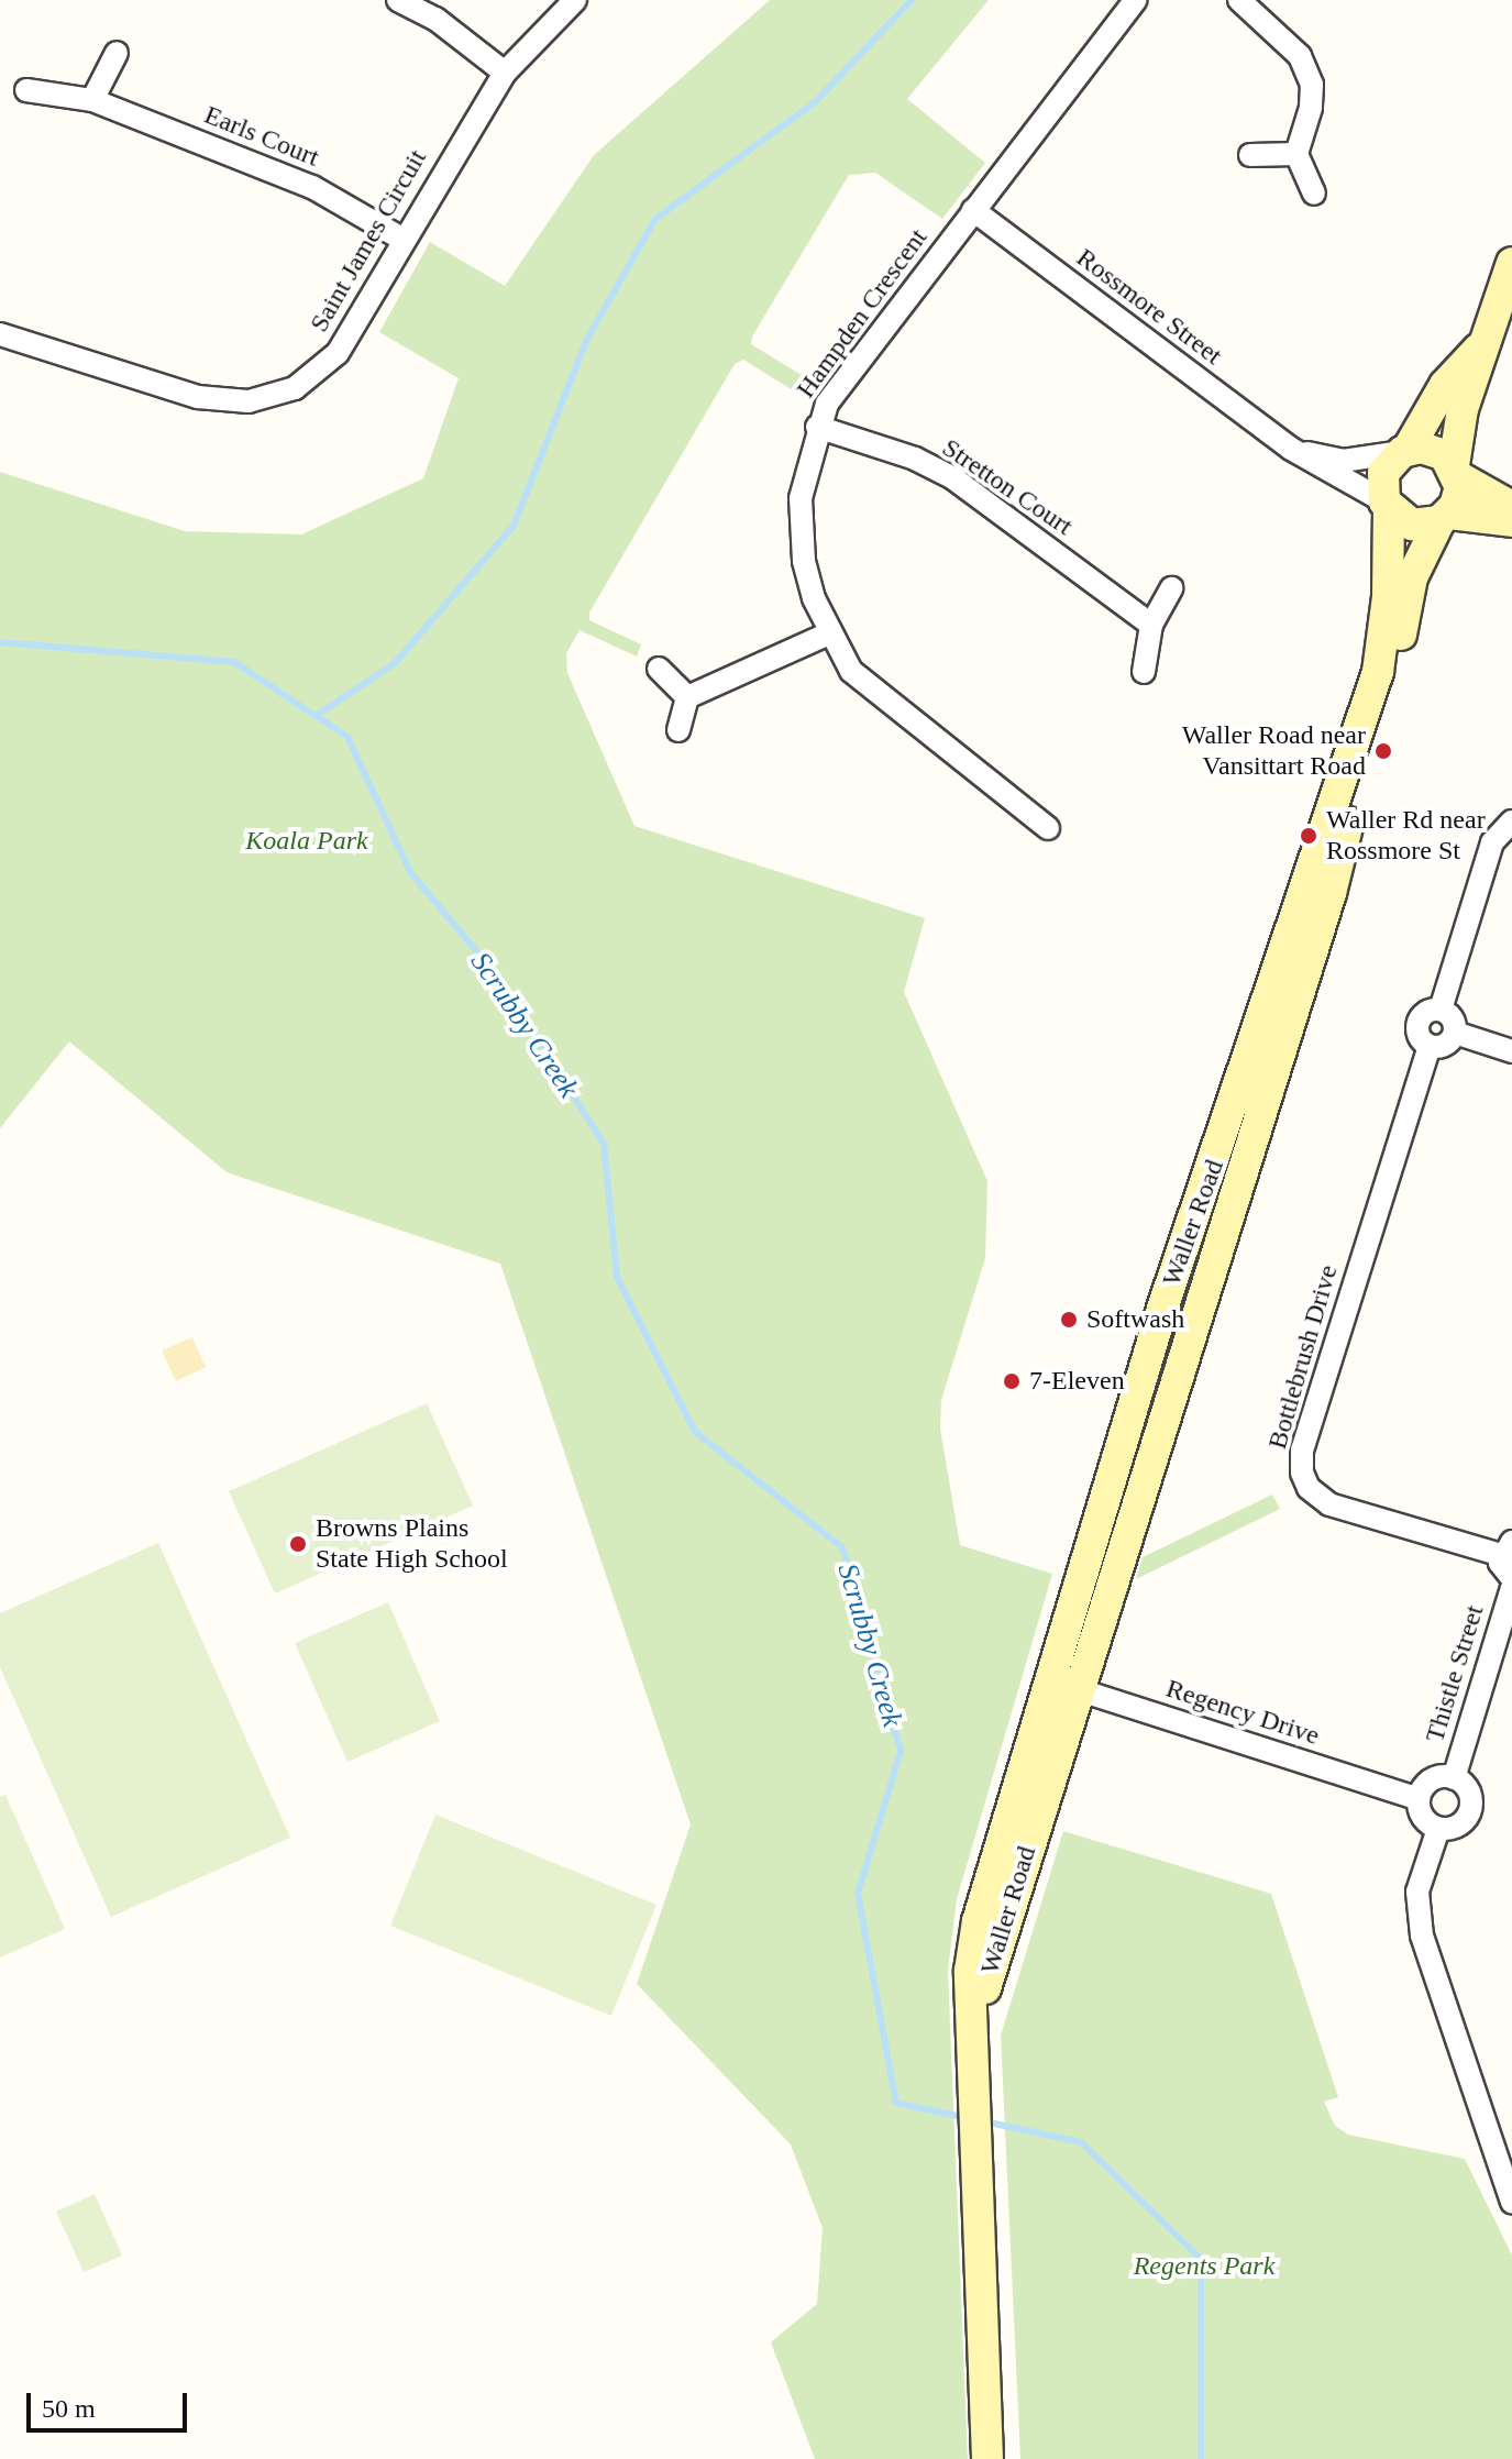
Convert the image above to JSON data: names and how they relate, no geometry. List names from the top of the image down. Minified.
{"streets":{"street":["Earls Court","Saint James Circuit","Rossmore Street","Hampden Crescent","Stretton Court","Waller Road","Bottlebrush Drive","Thistle Street","Regency Drive"]},"crossings":[["Earls Court","Saint James Circuit"],["Rossmore Street","Hampden Crescent"],["Rossmore Street","Waller Road"],["Hampden Crescent","Stretton Court"],["Waller Road","Regency Drive"],["Thistle Street","Regency Drive"]],"water":["Scrubby Creek"],"parks":["Koala Park","Regents Park"],"places":["Waller Road near Vansittart Road","Waller Rd near Rossmore St","Softwash","7-Eleven","Browns Plains State High School"],"scale_bar":"50 m"}
